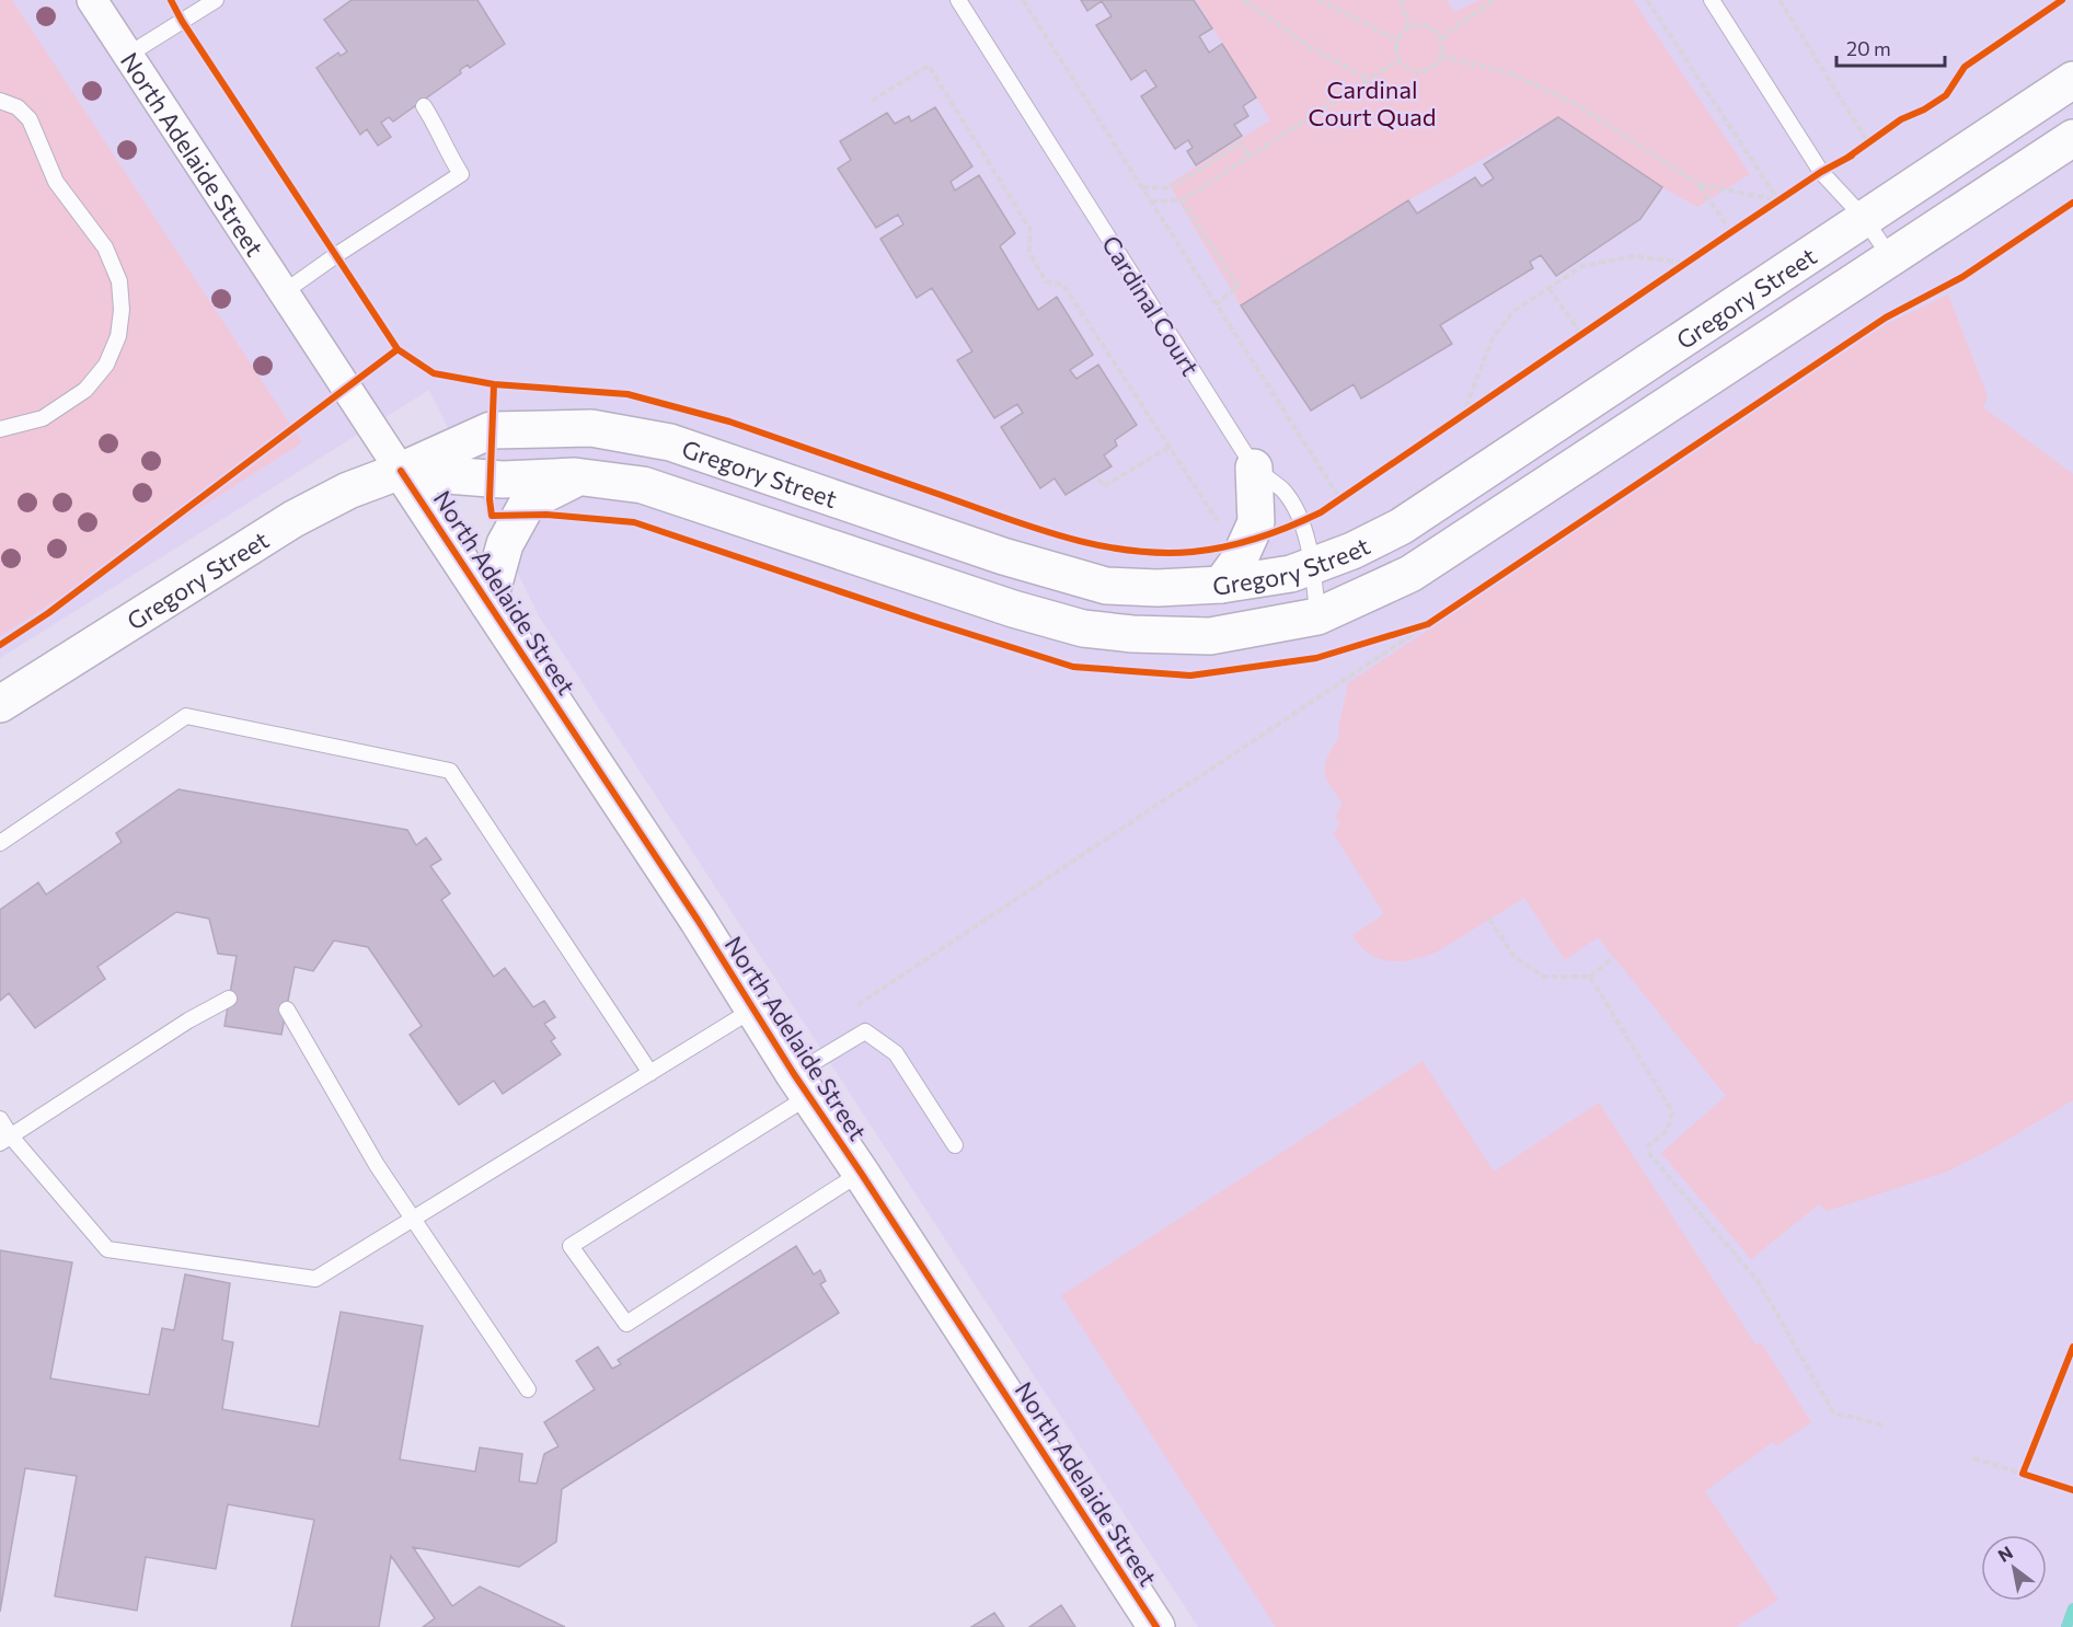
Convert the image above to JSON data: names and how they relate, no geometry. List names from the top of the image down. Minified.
{"streets":{"main road":["North Adelaide Street","Gregory Street"],"lane":["Cardinal Court"]},"crossings":[["North Adelaide Street","Gregory Street"],["Gregory Street","Cardinal Court"]],"parks":["Cardinal Court Quad"],"scale_bar":"20 m","north":"top left"}
